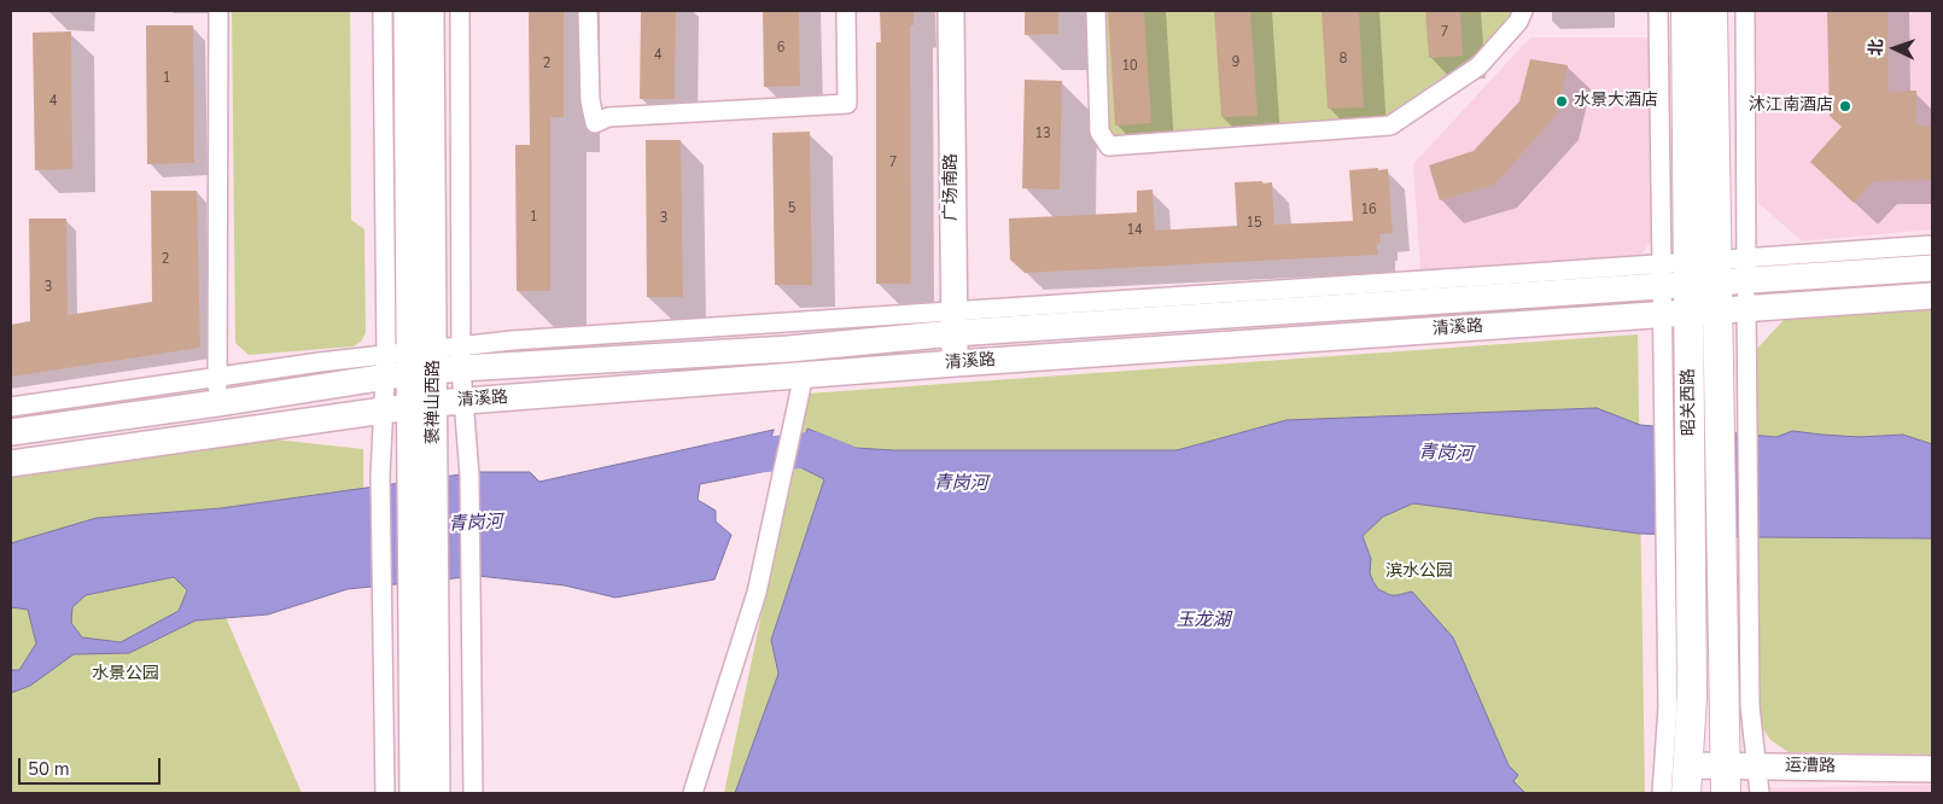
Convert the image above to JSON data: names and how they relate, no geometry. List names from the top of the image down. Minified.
{"streets":{"main road":["广场南路","清溪路","褒禅山西路","昭关西路","运漕路"]},"crossings":[["广场南路","清溪路"],["清溪路","褒禅山西路"],["清溪路","昭关西路"],["昭关西路","运漕路"]],"water":["青岗河","玉龙湖"],"parks":["滨水公园","水景公园"],"places":["水景大酒店","沐江南酒店"],"house_numbers":["7","6","4","8","9","2","10","1","4","13","7","5","16","1","3","15","14","2","3"],"scale_bar":"50 m","north":"left"}
